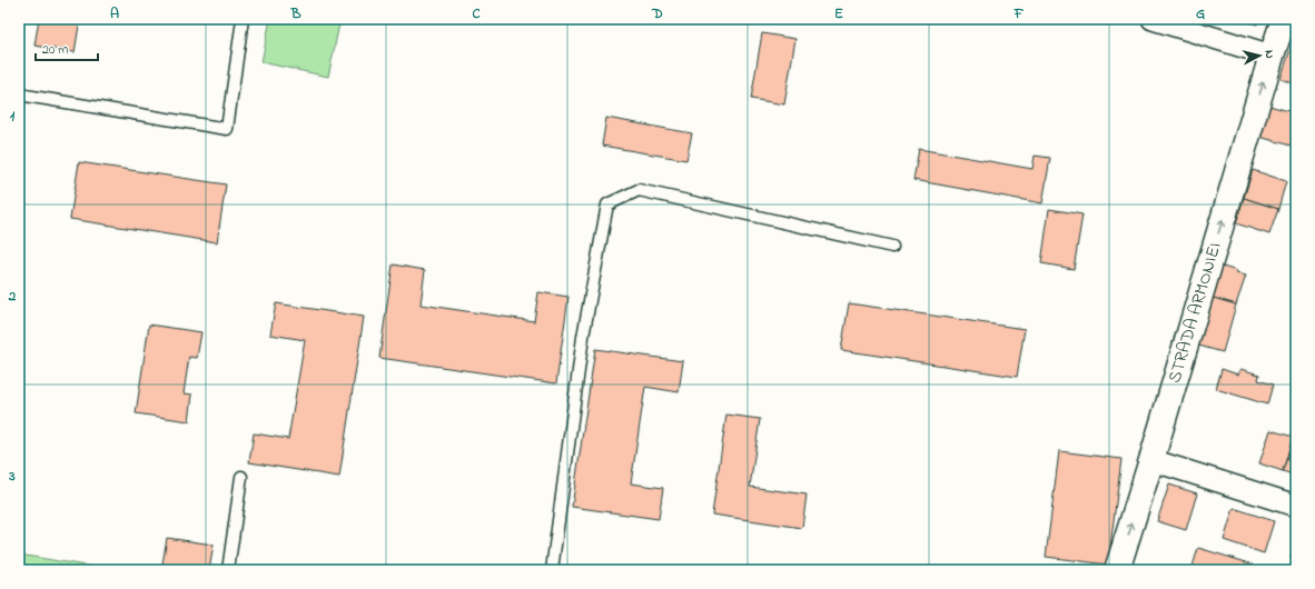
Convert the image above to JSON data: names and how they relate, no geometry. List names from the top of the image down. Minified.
{"streets":{"street":["STRADA ARMONIEI"]},"one_way":["STRADA ARMONIEI"],"scale_bar":"20 m","north":"right","grid":{"columns":["A","B","C","D","E","F","G"],"rows":["1","2","3"]}}
